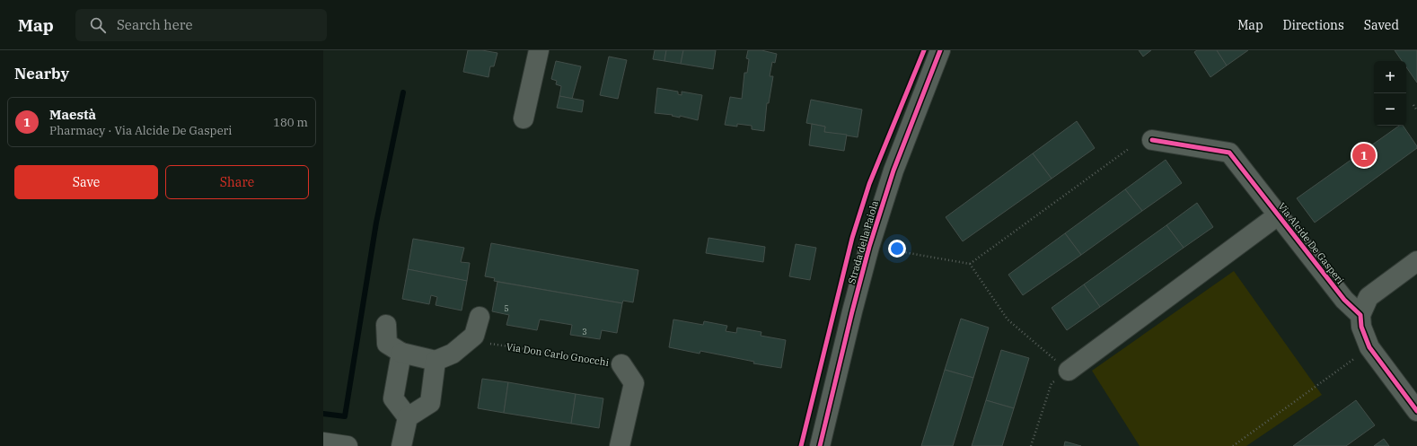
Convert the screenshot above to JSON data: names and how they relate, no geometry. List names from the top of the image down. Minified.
{"streets":{"street":["Strada della Paiola","Via Alcide De Gasperi","Via Don Carlo Gnocchi"]},"house_numbers":["5","3"],"page":{"header":"Map","search":"Search here","nav":["Map","Directions","Saved"],"heading":"Nearby","map_buttons":["+","−"],"list":[{"mark":"1","name":"Maestà","note":"Pharmacy · Via Alcide De Gasperi","value":"180 m"}],"pins":"1","buttons":["Save","Share"]}}
